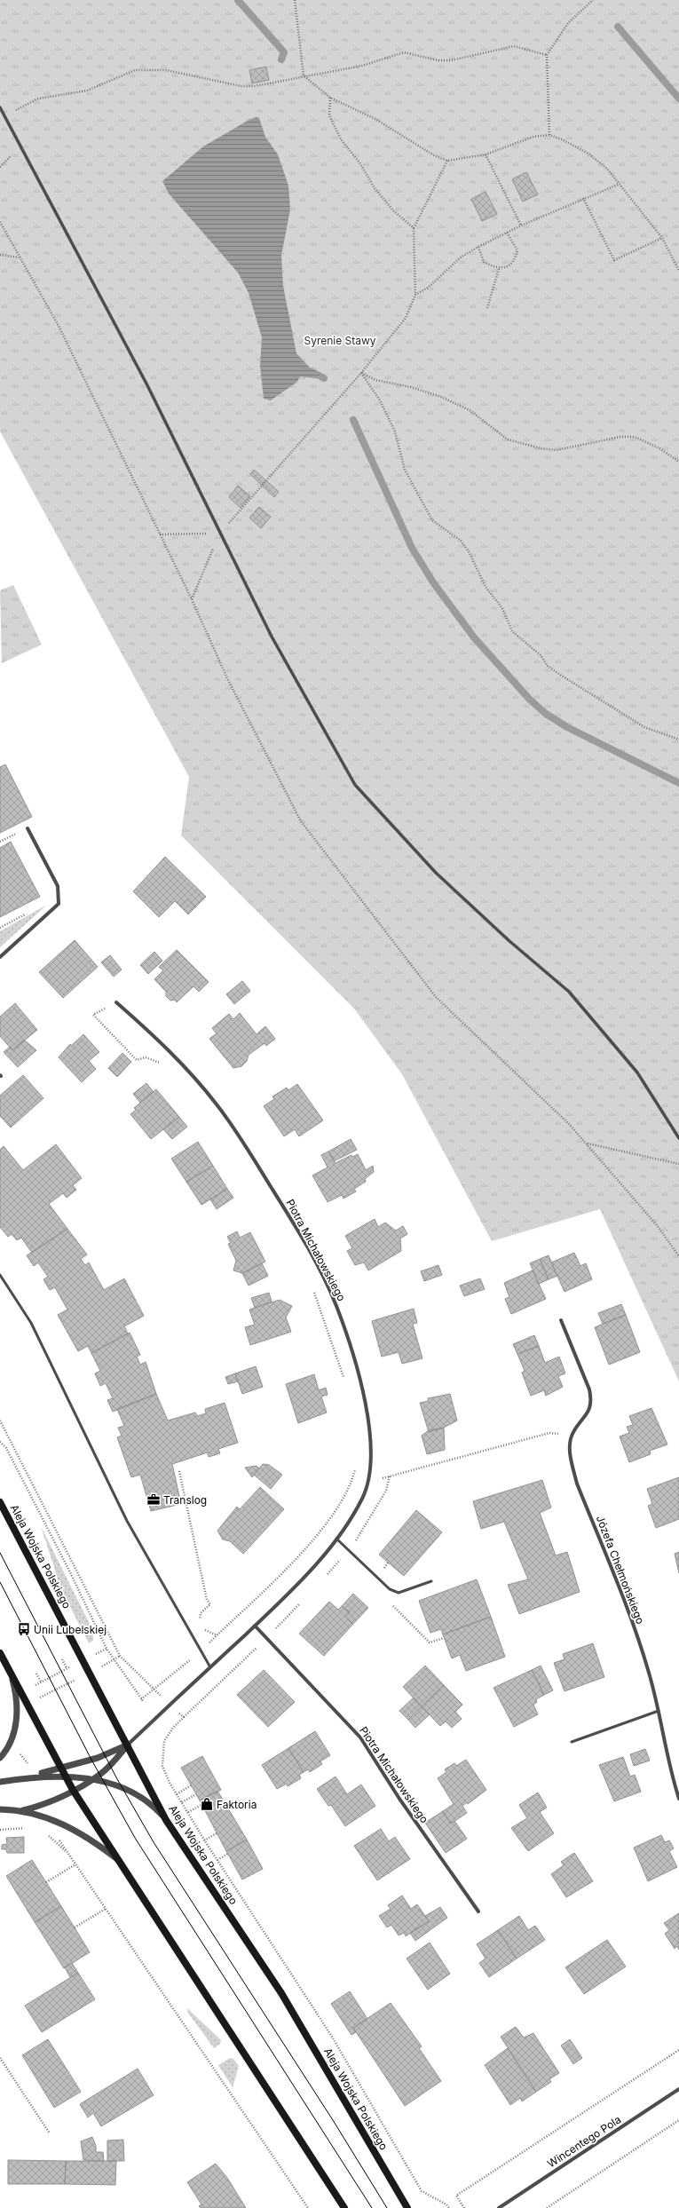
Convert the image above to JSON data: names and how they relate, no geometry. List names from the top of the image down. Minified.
{"streets":{"main road":["Aleja Wojska Polskiego"],"street":["Piotra Michałowskiego","Józefa Chełmońskiego","Wincentego Pola"]},"crossings":[["Piotra Michałowskiego","Aleja Wojska Polskiego"]],"parks":["Syrenie Stawy"],"places":{"office":["Translog"],"bus stop":["Unii Lubelskiej"],"shop":["Faktoria"]}}
